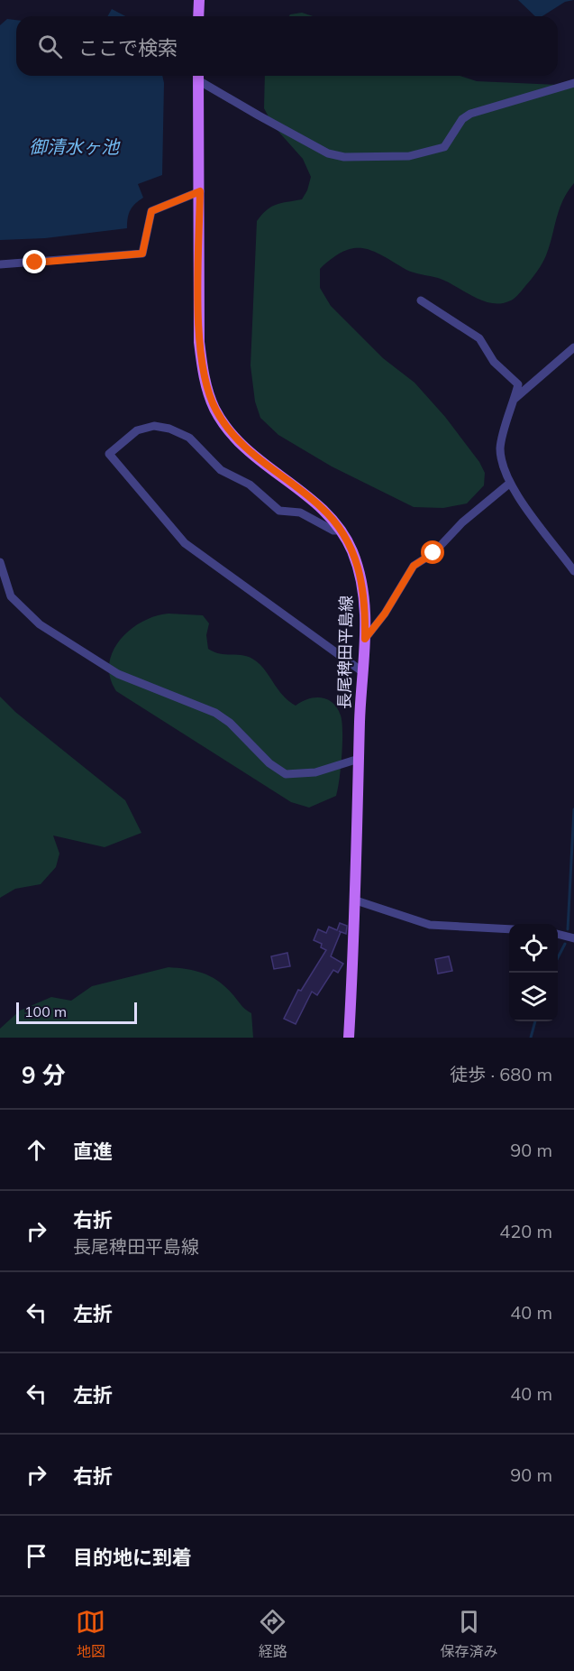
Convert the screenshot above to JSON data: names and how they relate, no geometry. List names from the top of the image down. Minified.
{"streets":{"main road":["長尾稗田平島線"]},"water":["御清水ヶ池"],"scale_bar":"100 m","page":{"search":"ここで検索","scale":"100 m","heading":["9 分","徒歩 · 680 m"],"list":[["直進","90 m"],["右折","長尾稗田平島線","420 m"],["左折","40 m"],["左折","40 m"],["右折","90 m"],"目的地に到着"],"nav":["地図","経路","保存済み"]}}
